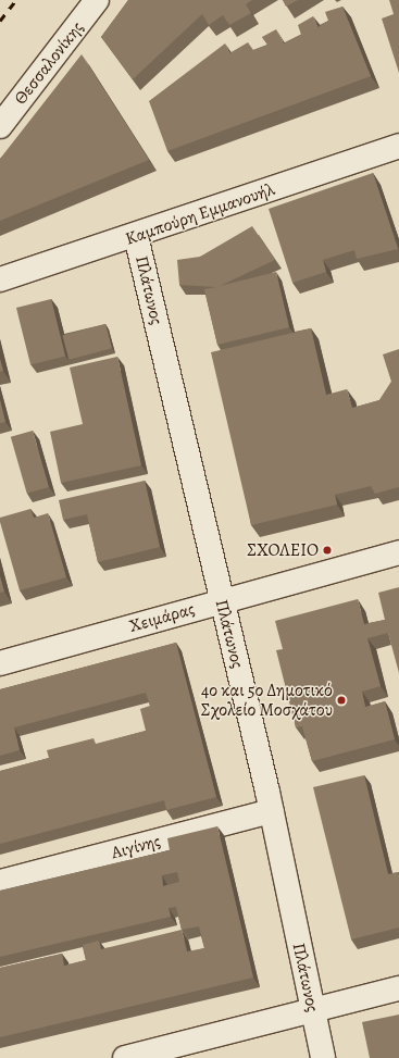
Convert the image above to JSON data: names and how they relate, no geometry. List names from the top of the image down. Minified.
{"streets":{"street":["Θεσσαλονίκης","Καμπούρη Εμμανουήλ","Πλάτωνος","Χειμάρας","Αιγίνης"]},"crossings":[["Καμπούρη Εμμανουήλ","Πλάτωνος"],["Πλάτωνος","Χειμάρας"],["Πλάτωνος","Αιγίνης"]],"places":["ΣΧΟΛΕΙΟ","4ο και 5ο Δημοτικό Σχολείο Μοσχάτου"]}
